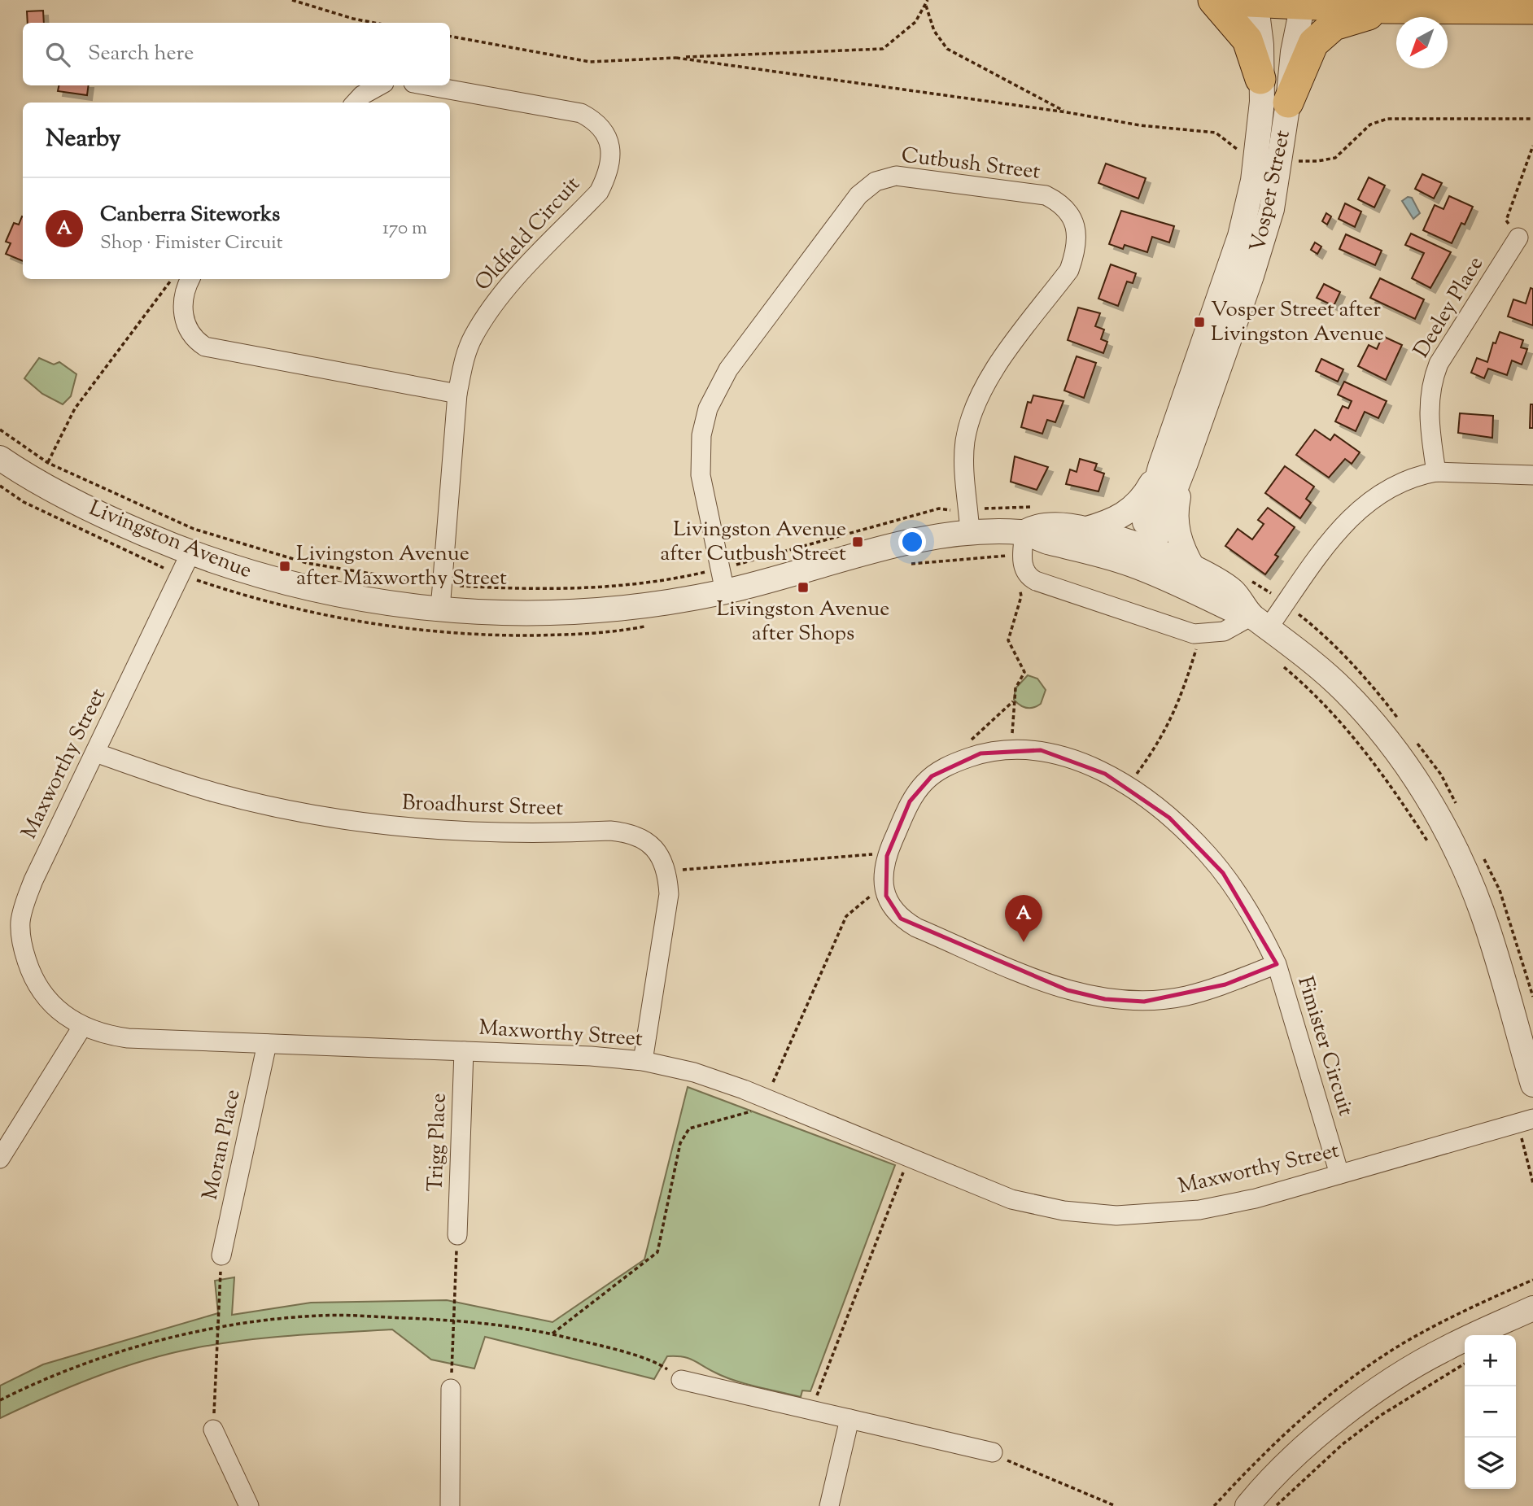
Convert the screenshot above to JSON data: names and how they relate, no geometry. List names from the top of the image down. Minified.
{"streets":{"street":["Cutbush Street","Vosper Street","Oldfield Circuit","Deeley Place","Livingston Avenue","Maxworthy Street","Broadhurst Street","Fimister Circuit","Trigg Place","Moran Place"]},"crossings":[["Cutbush Street","Livingston Avenue"],["Vosper Street","Livingston Avenue"],["Oldfield Circuit","Livingston Avenue"],["Livingston Avenue","Maxworthy Street"],["Maxworthy Street","Broadhurst Street"],["Maxworthy Street","Fimister Circuit"],["Maxworthy Street","Trigg Place"],["Maxworthy Street","Moran Place"]],"places":{"transit":["Vosper Street after Livingston Avenue","Livingston Avenue after Cutbush Street","Livingston Avenue after Maxworthy Street","Livingston Avenue after Shops"]},"north":"bottom left","page":{"search":"Search here","heading":"Nearby","list":[{"mark":"A","name":"Canberra Siteworks","note":"Shop · Fimister Circuit","value":"170 m"}],"pins":"A","map_buttons":["+","−"]}}
